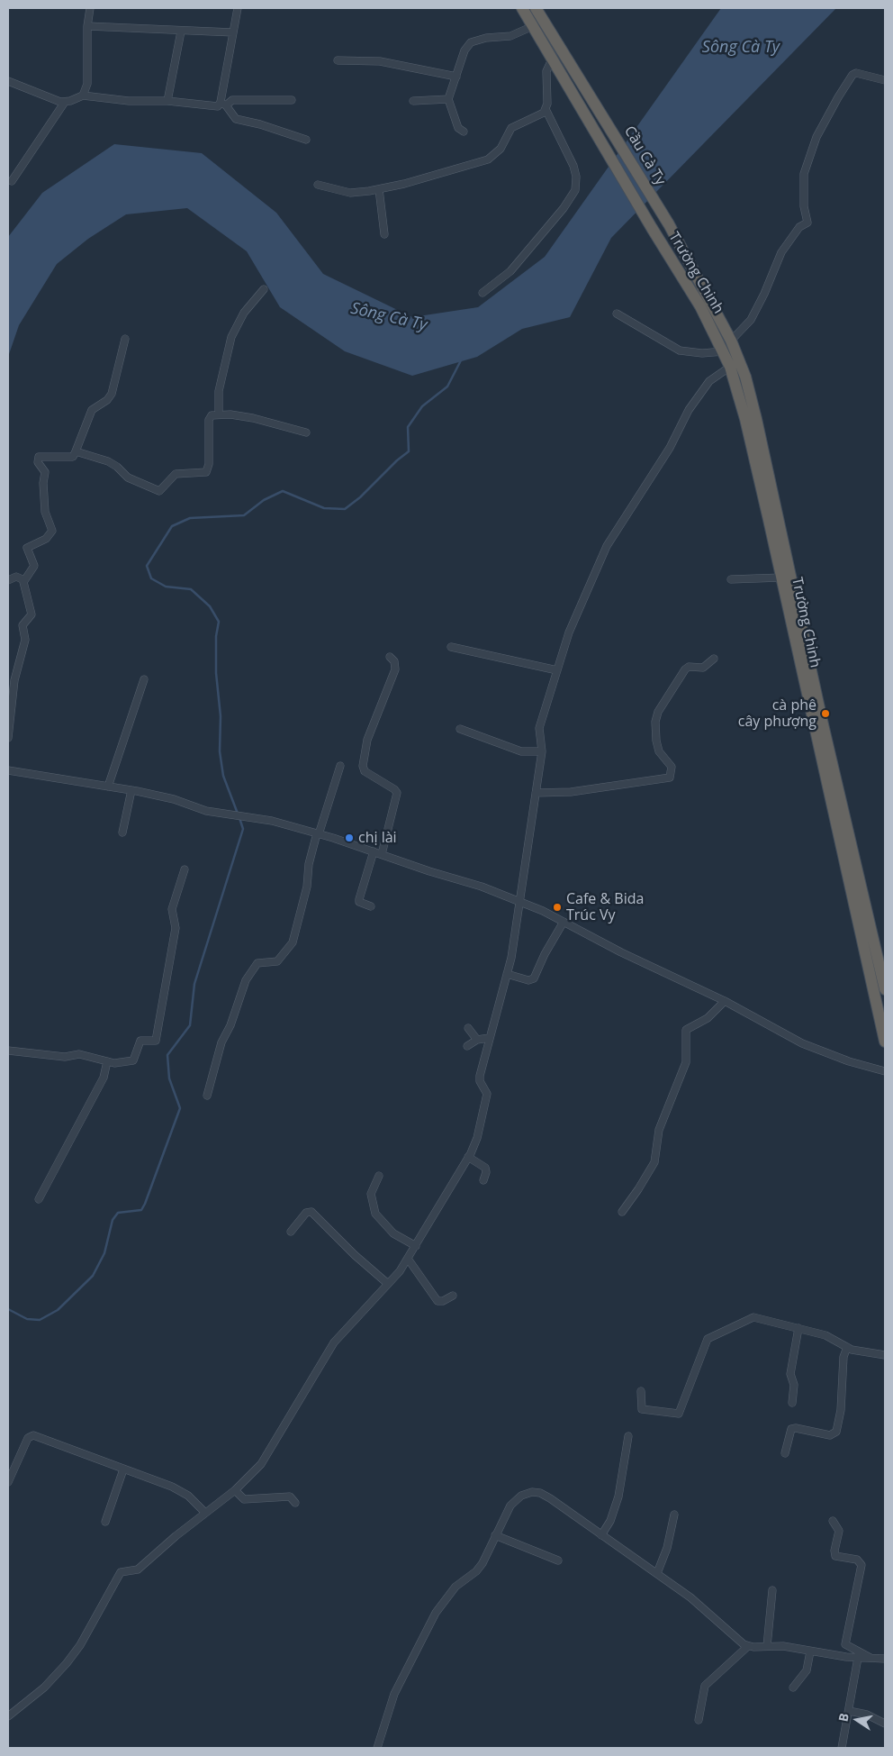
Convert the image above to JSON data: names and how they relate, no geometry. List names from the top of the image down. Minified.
{"streets":{"highway":["Cầu Cà Ty","Trường Chinh"]},"crossings":[["Cầu Cà Ty","Trường Chinh"]],"water":["Sông Cà Ty"],"places":["cà phê cây phượng","chị lài","Cafe & Bida Trúc Vy"],"north":"left"}
